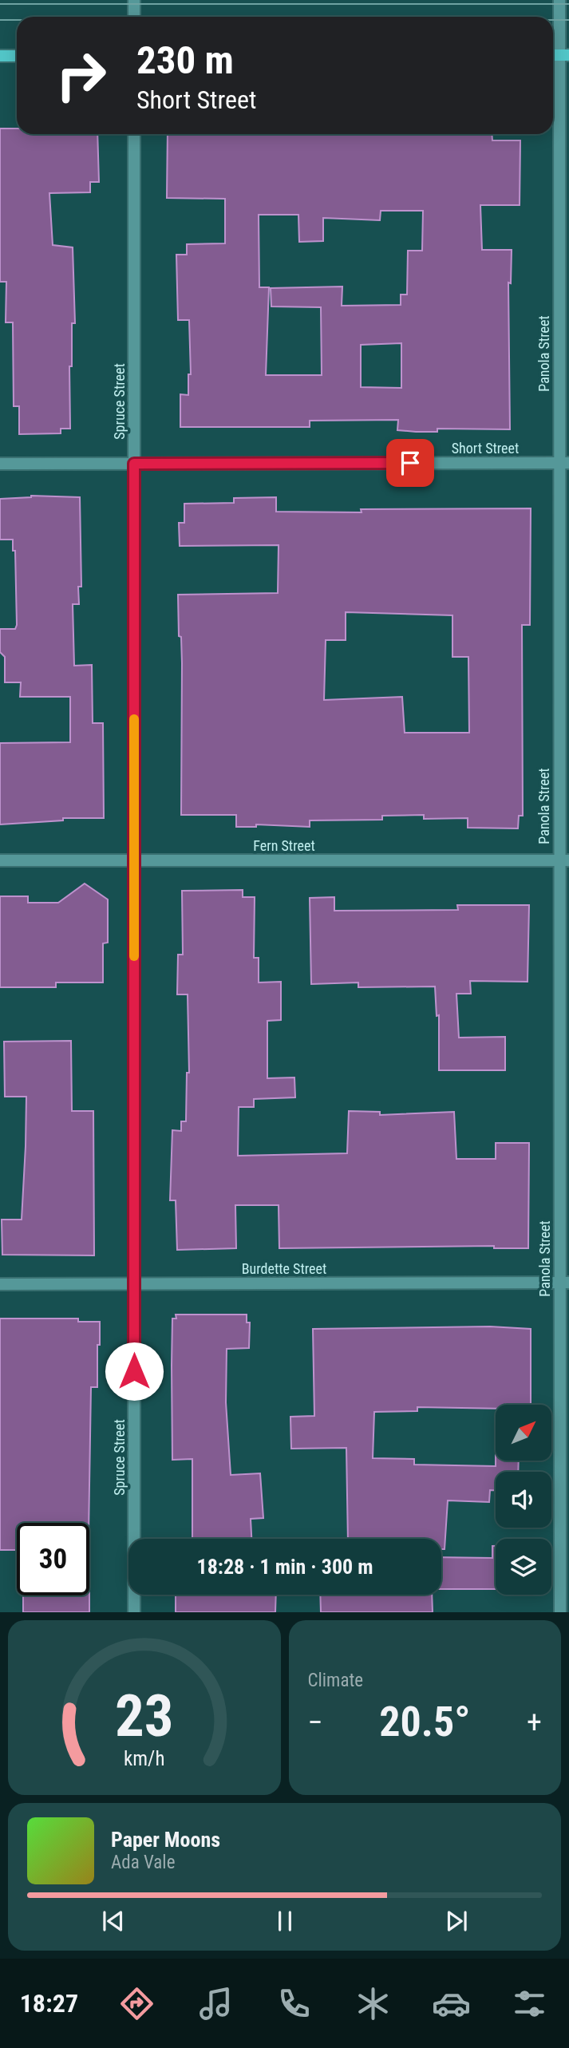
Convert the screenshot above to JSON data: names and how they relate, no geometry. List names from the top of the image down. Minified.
{"streets":{"street":["Panola Street","Spruce Street","Short Street","Fern Street","Burdette Street"]},"crossings":[["Panola Street","Short Street"],["Panola Street","Fern Street"],["Panola Street","Burdette Street"],["Spruce Street","Short Street"],["Spruce Street","Fern Street"],["Spruce Street","Burdette Street"]],"north":"top right","page":{"turn":["230 m","Short Street"],"limit":"30","trip":"18:28 · 1 min · 300 m","tile":"Climate","heat":["−","20.5°","+"],"song":["Paper Moons","Ada Vale"],"tabs":"18:27","gauge":["23","km/h"]}}
